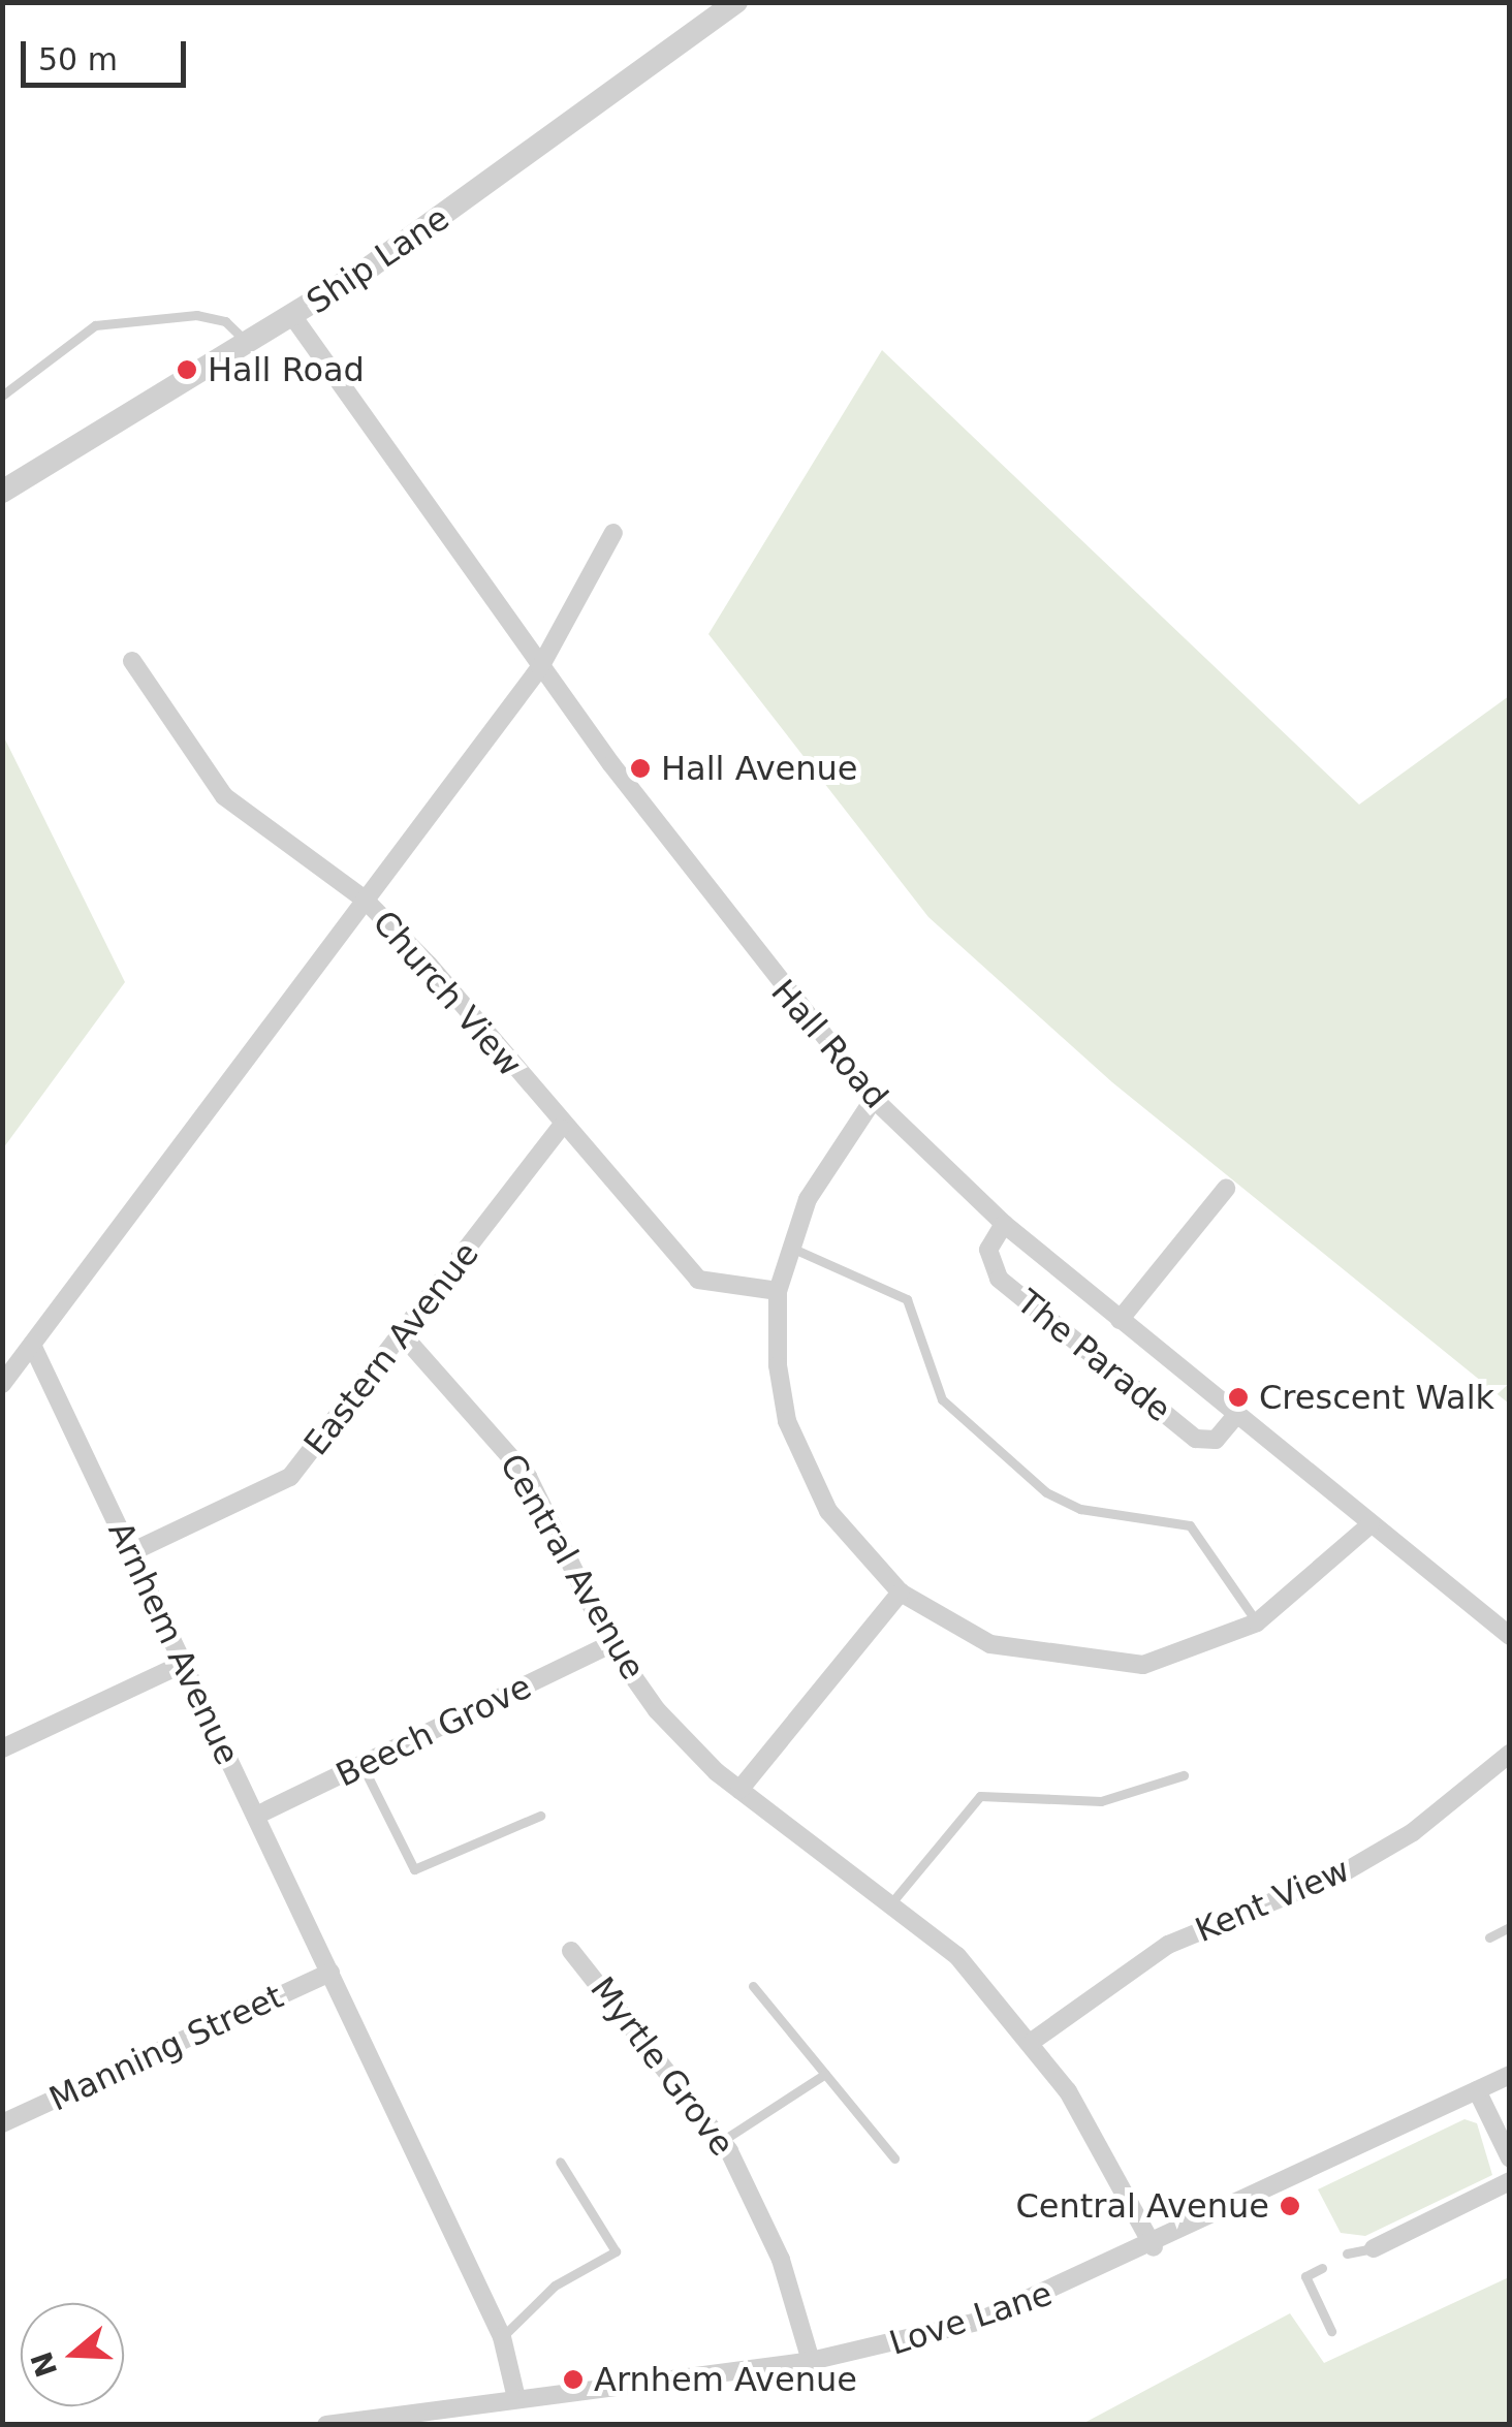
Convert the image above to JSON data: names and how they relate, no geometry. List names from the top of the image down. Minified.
{"streets":{"street":["Ship Lane","Church View","Hall Road","Eastern Avenue","The Parade","Central Avenue","Arnhem Avenue","Beech Grove","Kent View","Manning Street","Myrtle Grove","Love Lane"]},"crossings":[["Ship Lane","Hall Road"],["Church View","Eastern Avenue"],["Hall Road","The Parade"],["Eastern Avenue","Central Avenue"],["Eastern Avenue","Arnhem Avenue"],["Central Avenue","Beech Grove"],["Central Avenue","Kent View"],["Central Avenue","Love Lane"],["Arnhem Avenue","Beech Grove"],["Arnhem Avenue","Manning Street"],["Arnhem Avenue","Love Lane"],["Myrtle Grove","Love Lane"]],"places":["Hall Road","Hall Avenue","Crescent Walk","Central Avenue","Arnhem Avenue"],"scale_bar":"50 m","north":"left"}
